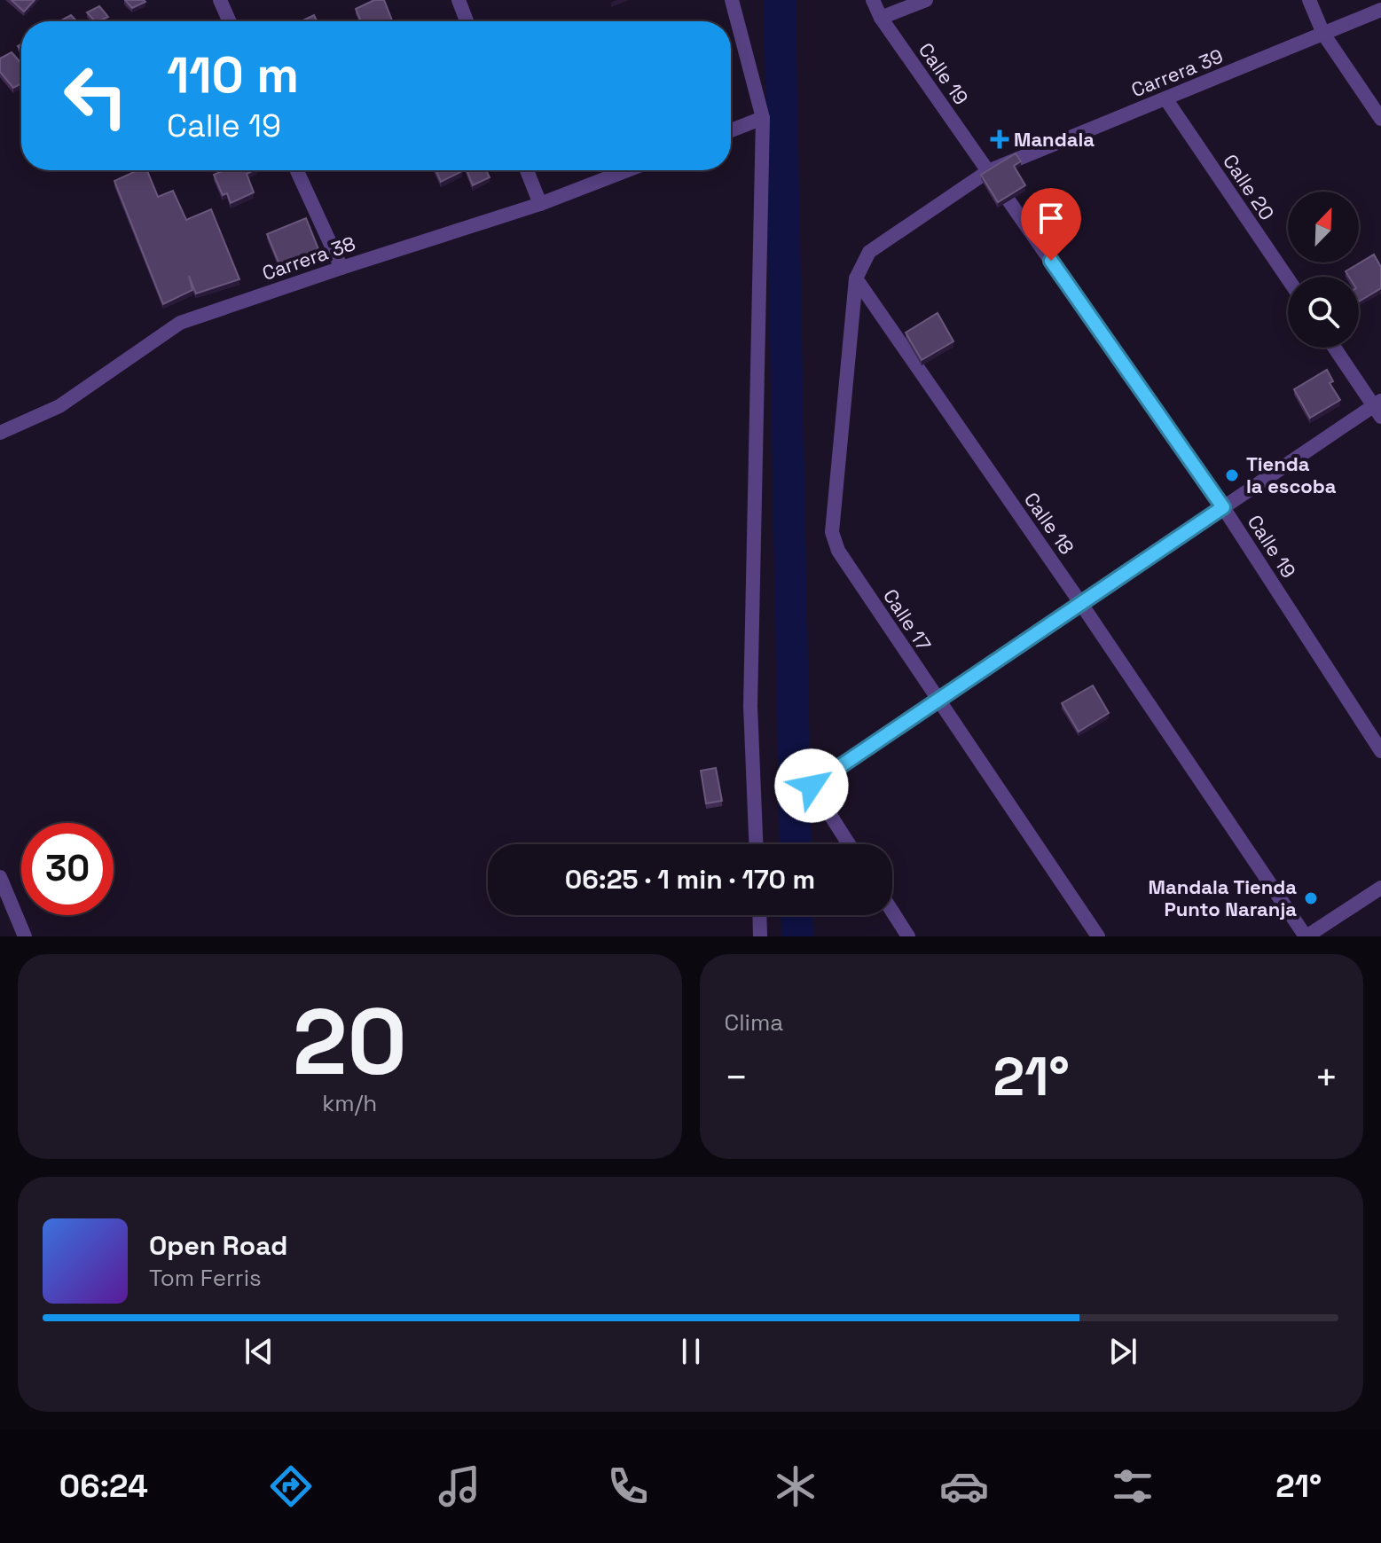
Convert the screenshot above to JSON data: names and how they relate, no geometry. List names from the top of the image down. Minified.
{"streets":{"street":["Carrera 39","Calle 19","Calle 20","Carrera 38","Calle 18","Calle 17"]},"crossings":[["Carrera 39","Calle 19"],["Carrera 39","Calle 20"],["Calle 18","Calle 17"]],"places":{"health":["Mandala"],"other":["Tienda la escoba","Mandala Tienda Punto Naranja"]},"north":"top right","page":{"turn":["110 m","Calle 19"],"limit":"30","trip":"06:25 · 1 min · 170 m","tile":[["20","km/h"],"Clima"],"heat":["−","21°","+"],"song":["Open Road","Tom Ferris"],"tabs":["06:24","21°"]}}
